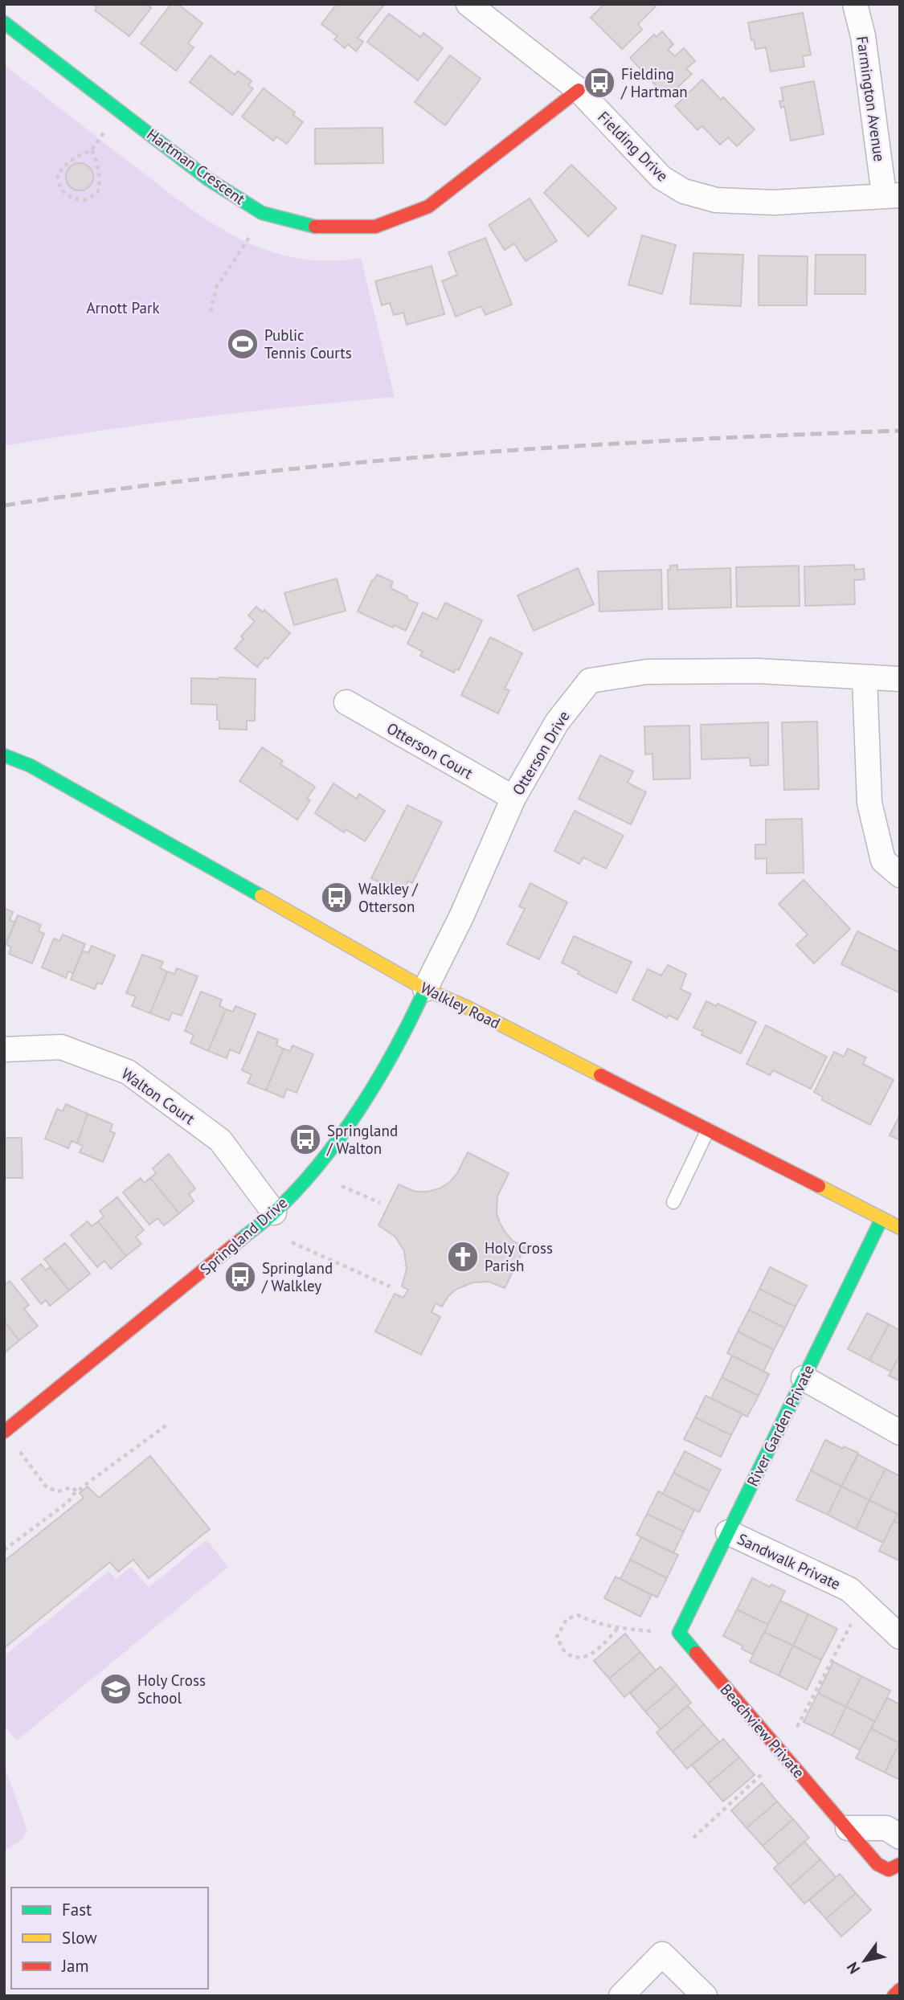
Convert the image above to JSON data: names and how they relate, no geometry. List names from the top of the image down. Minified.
{"streets":{"street":["Farmington Avenue","Fielding Drive","Hartman Crescent","Otterson Court","Otterson Drive","Walkley Road","Walton Court","Springland Drive","River Garden Private","Sandwalk Private","Beachview Private"]},"crossings":[["Farmington Avenue","Fielding Drive"],["Fielding Drive","Hartman Crescent"],["Otterson Court","Otterson Drive"],["Otterson Drive","Walkley Road"],["Otterson Drive","Springland Drive"],["Walkley Road","Springland Drive"],["Walkley Road","River Garden Private"],["Walton Court","Springland Drive"],["River Garden Private","Sandwalk Private"],["River Garden Private","Beachview Private"]],"parks":["Arnott Park"],"places":{"bus stop":["Fielding / Hartman","Walkley / Otterson","Springland / Walton","Springland / Walkley"],"sports":["Public Tennis Courts"],"church":["Holy Cross Parish"],"school or university":["Holy Cross School"]},"legend":["Fast","Slow","Jam"],"north":"bottom left"}
